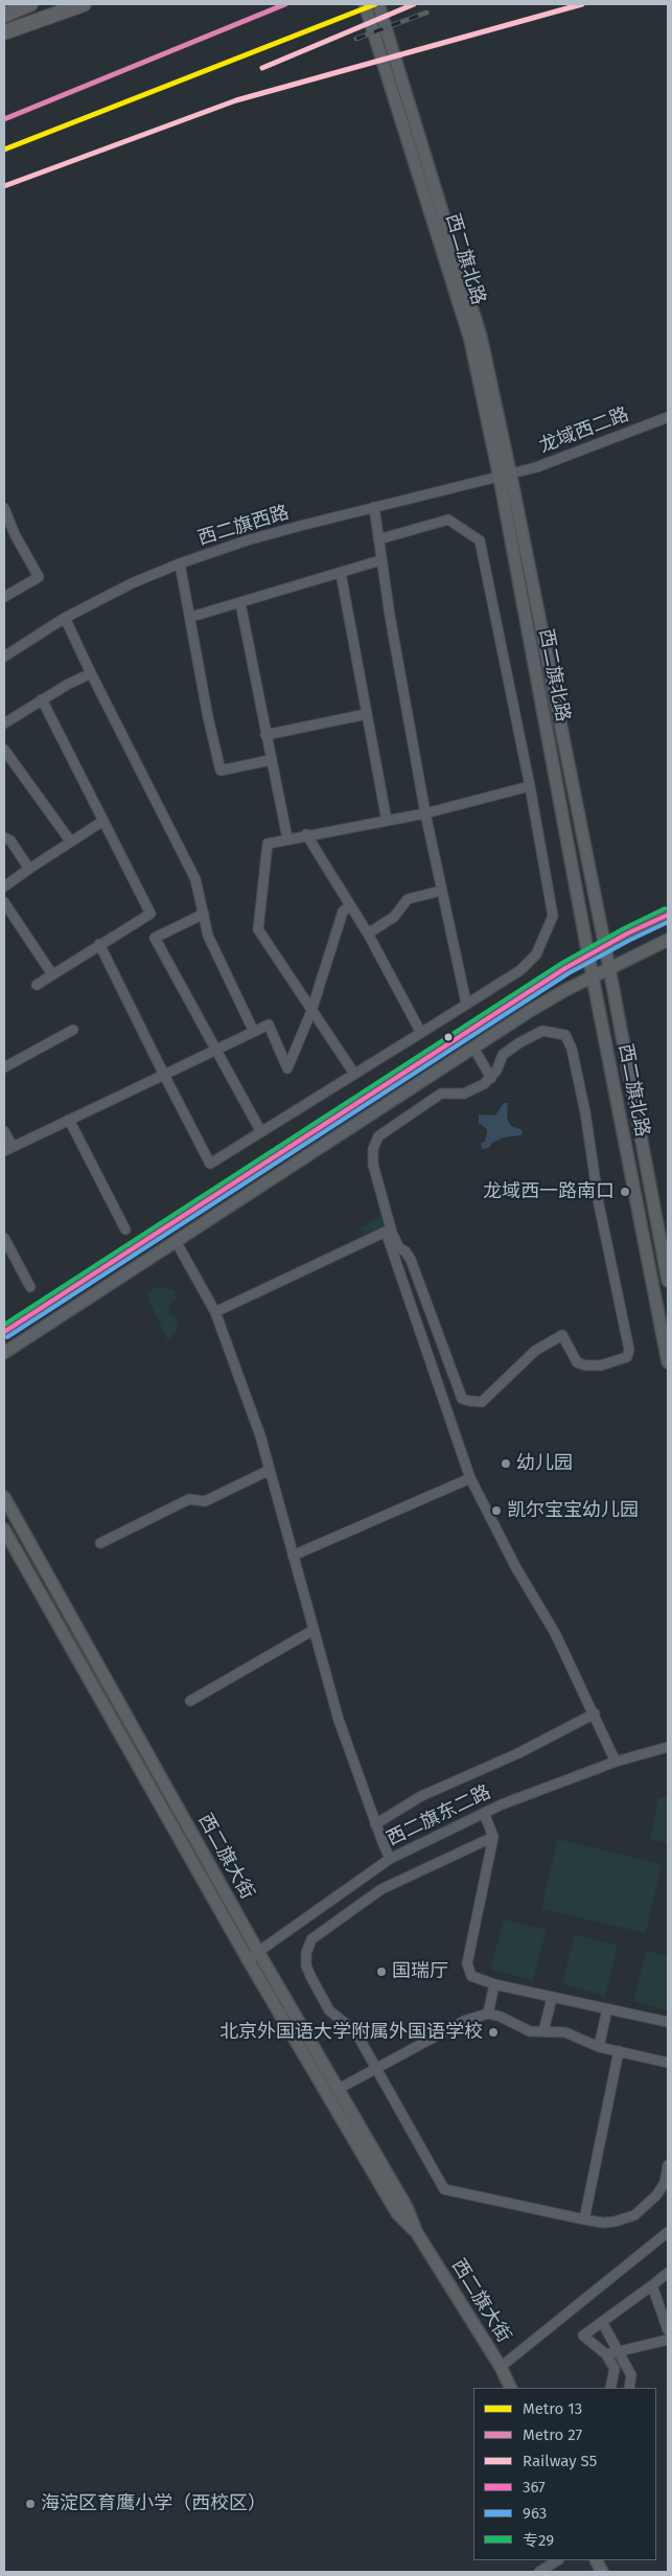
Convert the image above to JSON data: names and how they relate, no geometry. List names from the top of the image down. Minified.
{"streets":{"main road":["西二旗北路","西二旗大街"],"street":["龙域西二路","西二旗西路","西二旗东二路"]},"crossings":[["西二旗北路","龙域西二路"],["西二旗北路","西二旗西路"],["龙域西二路","西二旗西路"],["西二旗东二路","西二旗大街"]],"places":["龙域西一路南口","幼儿园","凯尔宝宝幼儿园","国瑞厅","北京外国语大学附属外国语学校","海淀区育鹰小学（西校区）"],"lines":["metro line 13","metro line 27","rail line S5","transit line 专29","transit line 367","transit line 963"],"legend":["Metro 13","Metro 27","Railway S5","367","963","专29"]}
